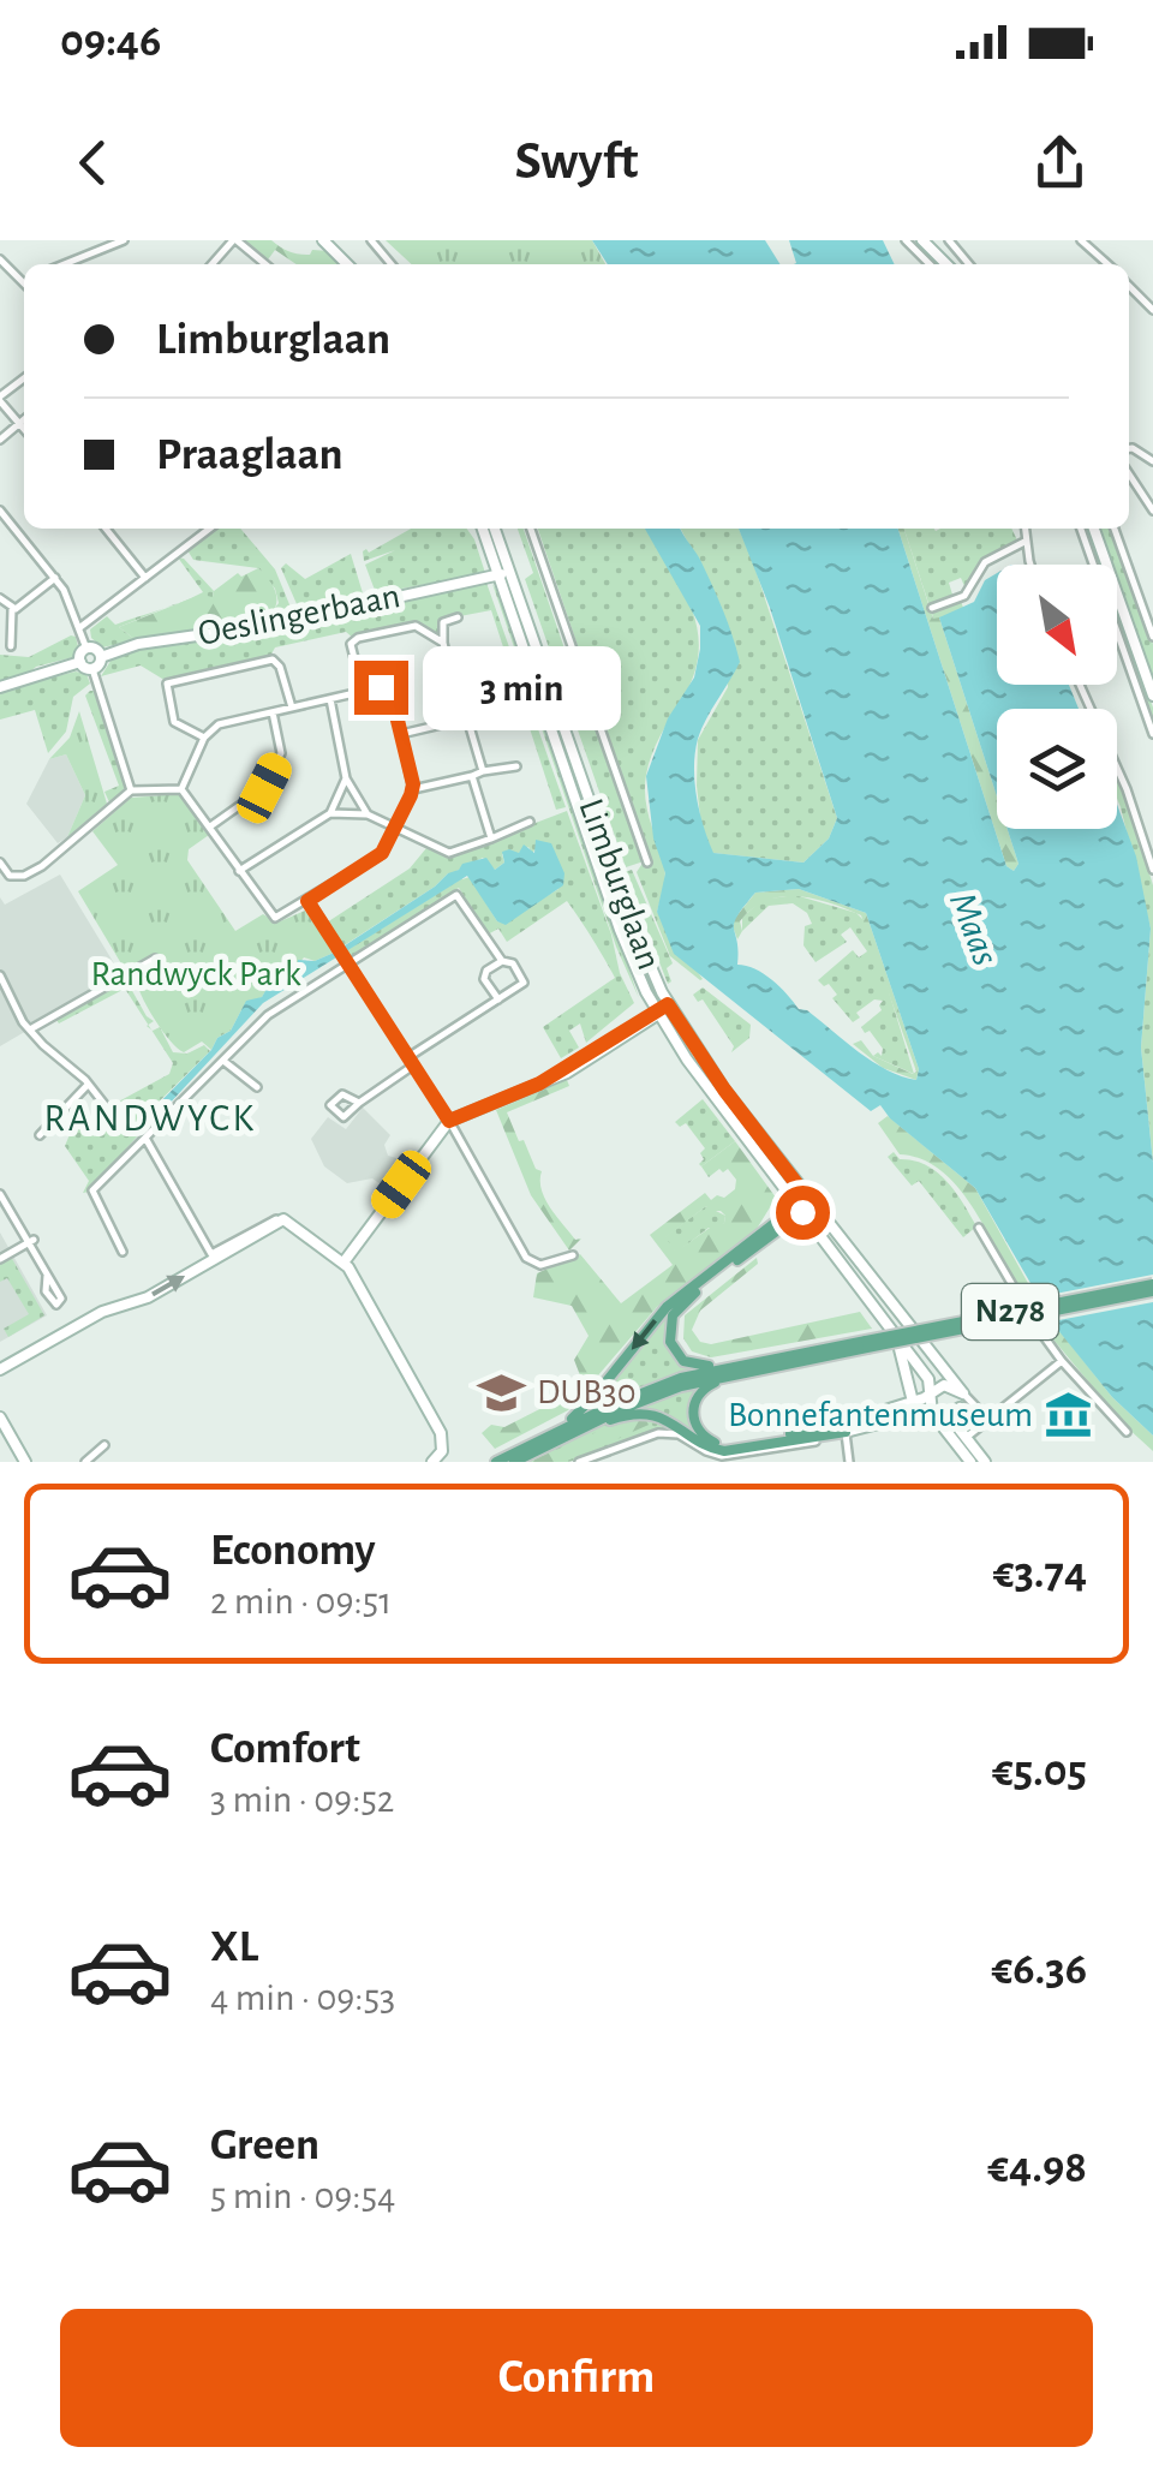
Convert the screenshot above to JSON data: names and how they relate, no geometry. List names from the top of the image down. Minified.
{"streets":{"main road":["Oeslingerbaan","Limburglaan","N278"]},"crossings":[["Oeslingerbaan","Limburglaan"]],"districts":["RANDWYCK"],"water":["Maas"],"parks":["Randwyck Park"],"places":{"school or university":["DUB30"],"museum":["Bonnefantenmuseum"]},"north":"bottom right","page":{"status":"09:46","header":"Swyft","banner":["Limburglaan","Praaglaan"],"bubble":"3 min","list":[{"name":"Economy","note":"2 min · 09:51","value":"€3.74"},{"name":"Comfort","note":"3 min · 09:52","value":"€5.05"},{"name":"XL","note":"4 min · 09:53","value":"€6.36"},{"name":"Green","note":"5 min · 09:54","value":"€4.98"}],"buttons":"Confirm"}}
